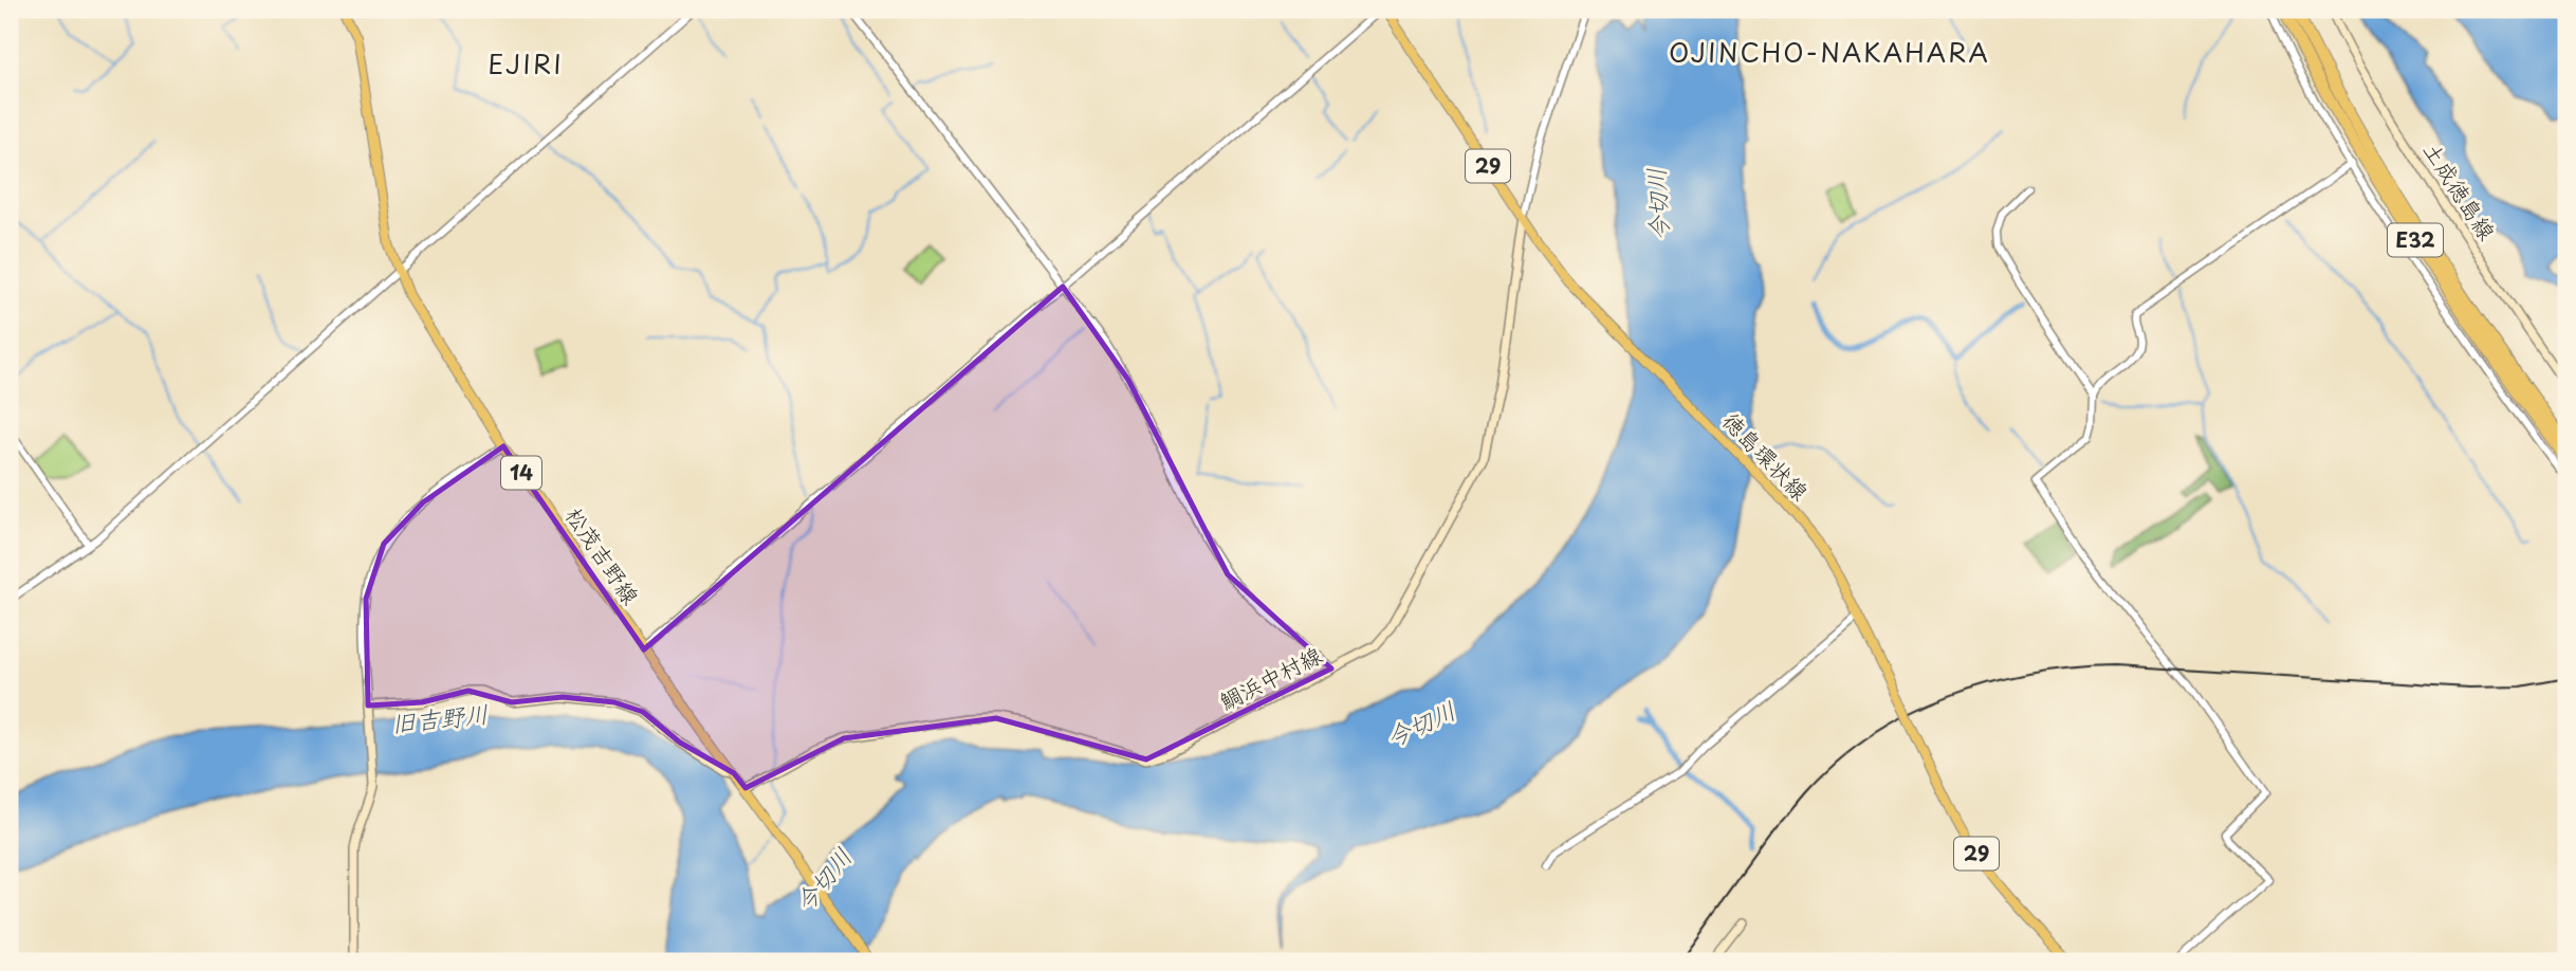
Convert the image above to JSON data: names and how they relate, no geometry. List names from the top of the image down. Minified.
{"streets":{"highway":["E32"],"main road":["29","土成徳島線","徳島環状線","14","松茂吉野線","鯛浜中村線"]},"crossings":[["徳島環状線","鯛浜中村線"],["松茂吉野線","鯛浜中村線"]],"districts":["OJINCHO-NAKAHARA","EJIRI"],"water":["今切川","旧吉野川"]}
